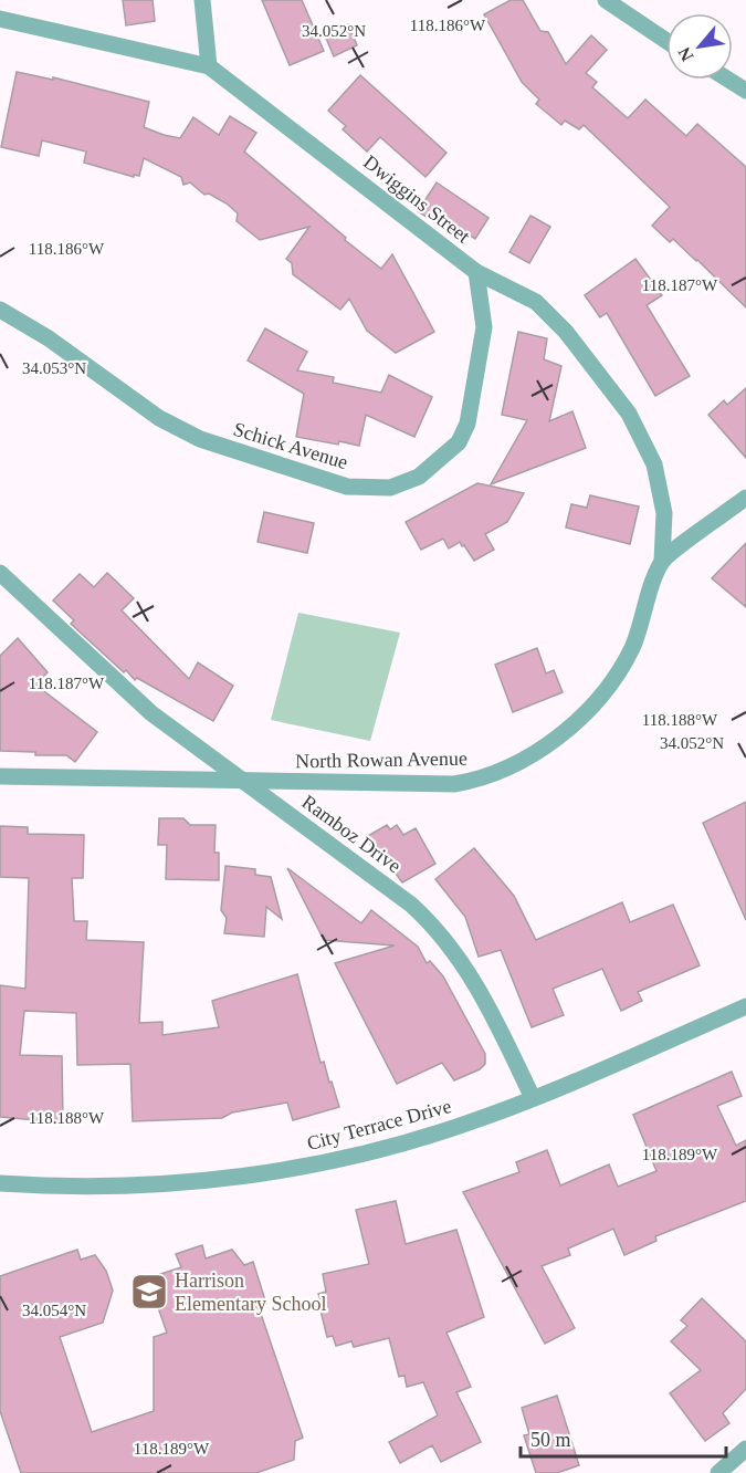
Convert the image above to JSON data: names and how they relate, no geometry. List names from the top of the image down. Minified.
{"streets":{"street":["Dwiggins Street","Schick Avenue","North Rowan Avenue","Ramboz Drive","City Terrace Drive"]},"crossings":[["Dwiggins Street","Schick Avenue"],["Dwiggins Street","North Rowan Avenue"],["North Rowan Avenue","Ramboz Drive"],["Ramboz Drive","City Terrace Drive"]],"places":{"school or university":["Harrison Elementary School"]},"scale_bar":"50 m","north":"bottom left","coordinates":["118.186°W","34.052°N","118.187°W","34.053°N","118.188°W","118.189°W","34.054°N"]}
